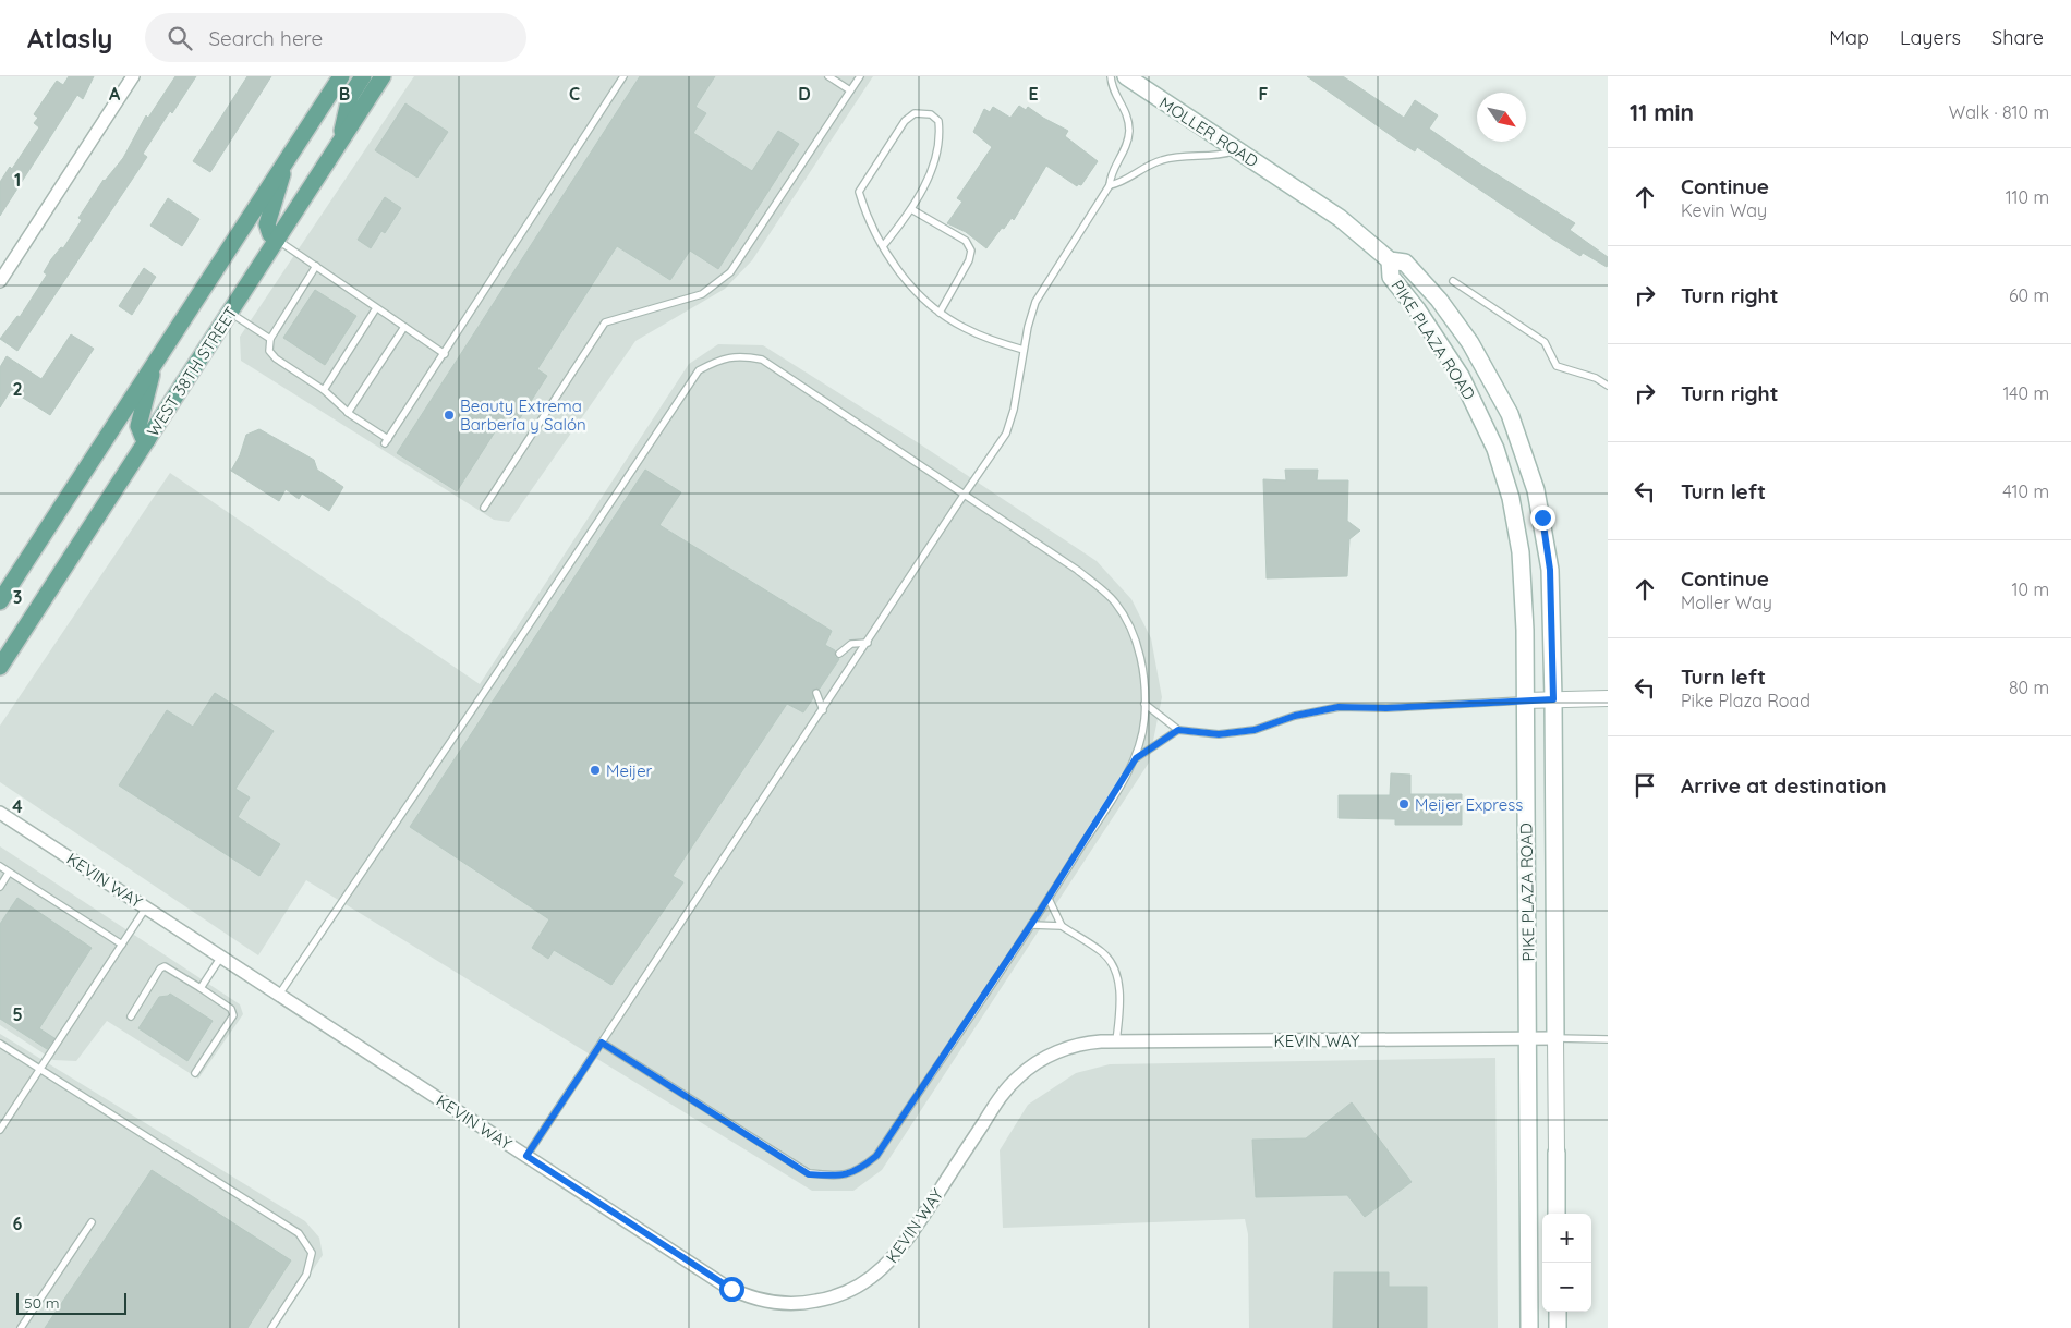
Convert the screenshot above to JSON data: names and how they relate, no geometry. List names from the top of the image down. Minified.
{"streets":{"main road":["MOLLER ROAD","PIKE PLAZA ROAD","WEST 38TH STREET"],"street":["KEVIN WAY"]},"crossings":[["MOLLER ROAD","PIKE PLAZA ROAD"],["PIKE PLAZA ROAD","KEVIN WAY"]],"places":["Beauty Extrema Barbería y Salón","Meijer","Meijer Express"],"scale_bar":"50 m","north":"bottom right","page":{"header":"Atlasly","search":"Search here","nav":["Map","Layers","Share"],"heading":["11 min","Walk · 810 m"],"list":[["Continue","Kevin Way","110 m"],["Turn right","60 m"],["Turn right","140 m"],["Turn left","410 m"],["Continue","Moller Way","10 m"],["Turn left","Pike Plaza Road","80 m"],"Arrive at destination"],"map_buttons":["+","−"],"scale":"50 m"},"grid":{"columns":["A","B","C","D","E","F"],"rows":["1","2","3","4","5","6"]}}
